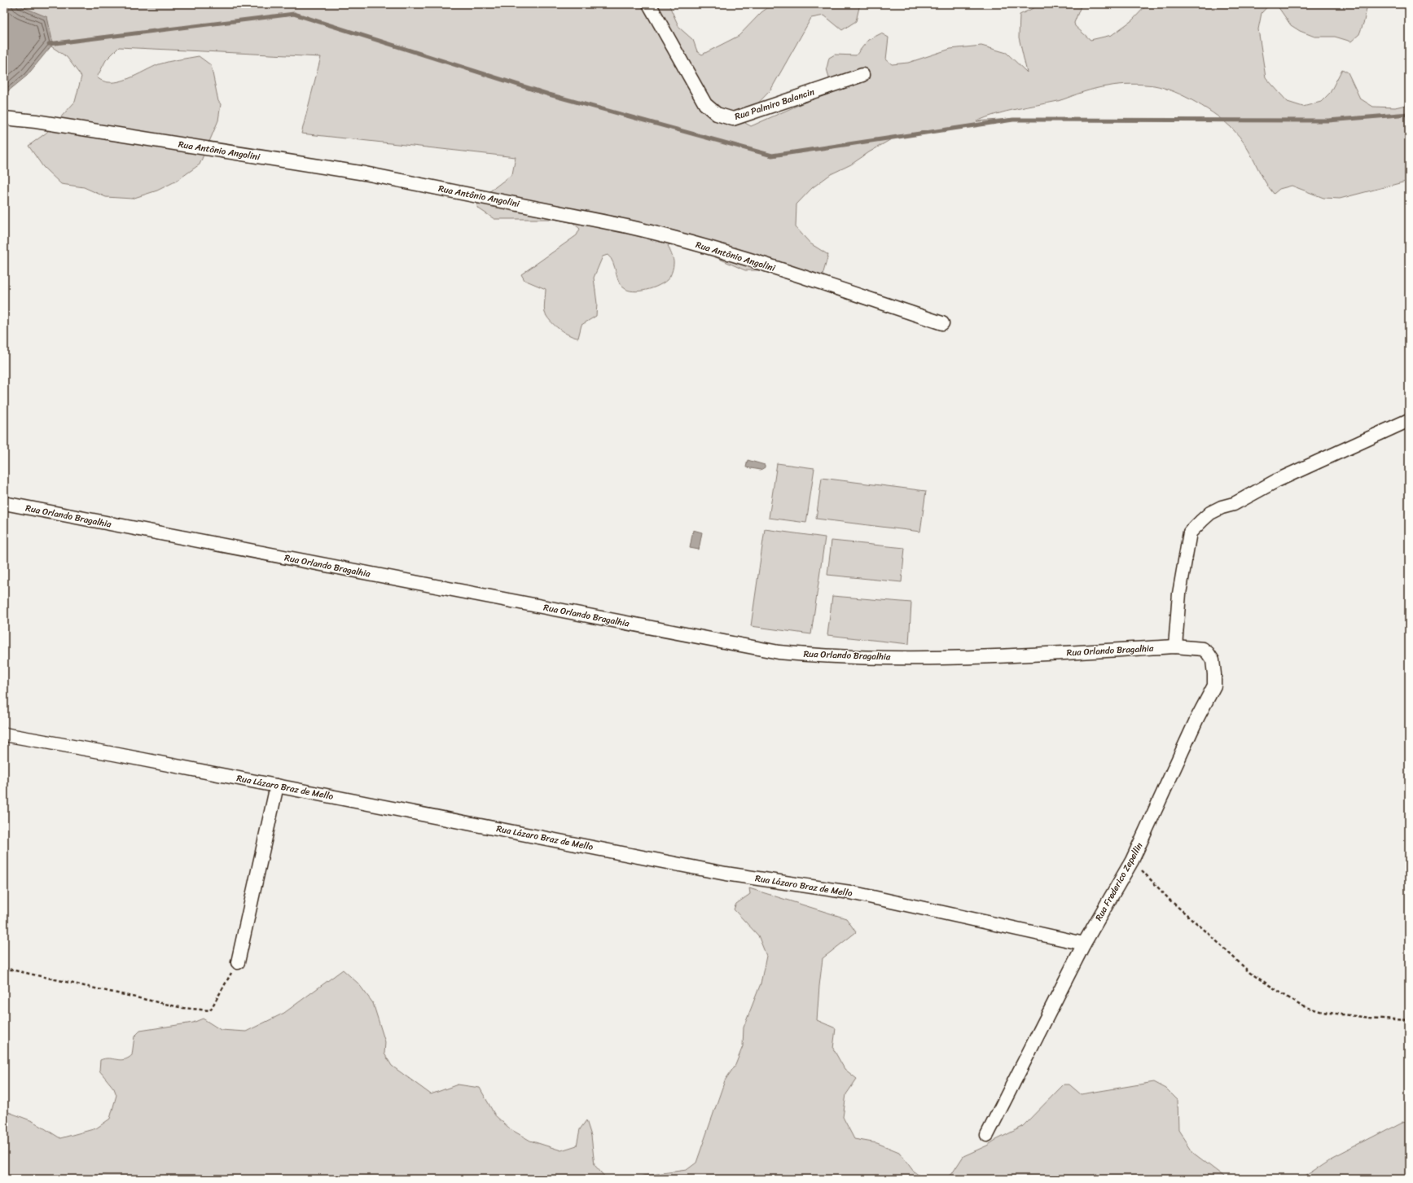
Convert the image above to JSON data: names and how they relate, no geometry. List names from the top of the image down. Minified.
{"streets":{"street":["Rua Palmiro Balancin","Rua Antônio Angolini","Rua Orlando Bragalhia","Rua Lázaro Braz de Mello","Rua Frederico Zepellin"]},"crossings":[["Rua Orlando Bragalhia","Rua Frederico Zepellin"],["Rua Lázaro Braz de Mello","Rua Frederico Zepellin"]]}
